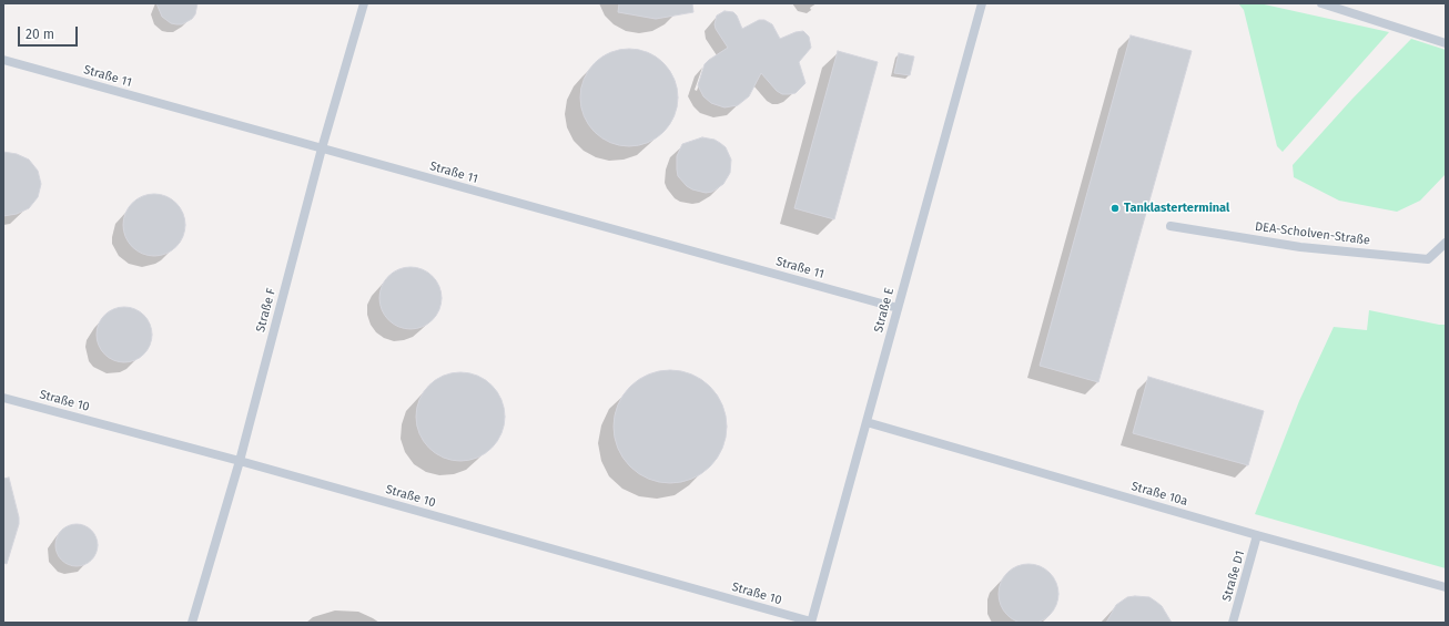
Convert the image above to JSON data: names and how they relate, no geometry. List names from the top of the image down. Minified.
{"streets":{"lane":["Straße 11","DEA-Scholven-Straße","Straße F","Straße E","Straße 10","Straße 10a","Straße D1"]},"crossings":[["Straße 11","Straße F"],["Straße 11","Straße E"],["Straße F","Straße 10"],["Straße E","Straße 10"],["Straße E","Straße 10a"],["Straße 10a","Straße D1"]],"places":["Tanklasterterminal"],"scale_bar":"20 m"}
